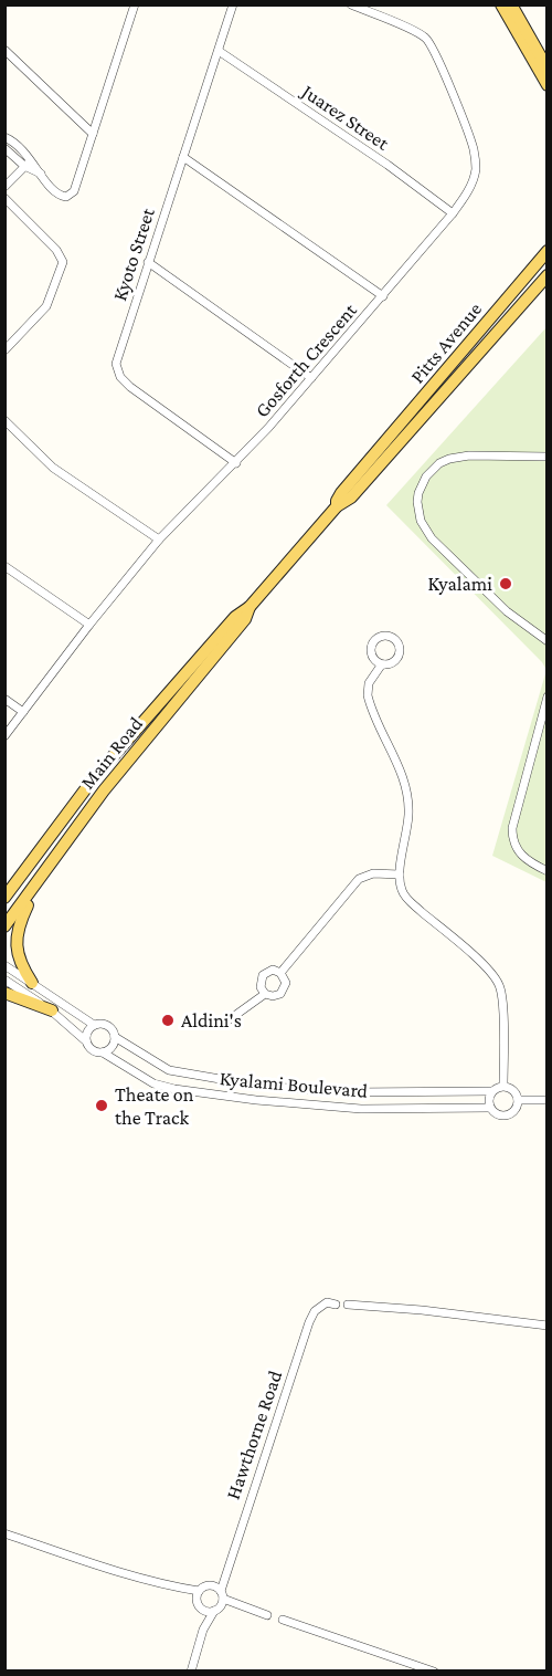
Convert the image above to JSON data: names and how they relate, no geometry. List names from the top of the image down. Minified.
{"streets":{"main road":["Pitts Avenue","Main Road"],"street":["Juarez Street","Kyoto Street","Gosforth Crescent","Kyalami Boulevard","Hawthorne Road"]},"crossings":[["Juarez Street","Kyoto Street"],["Juarez Street","Gosforth Crescent"],["Kyoto Street","Gosforth Crescent"],["Pitts Avenue","Main Road"]],"places":["Kyalami","Aldini's","Theate on the Track"]}
